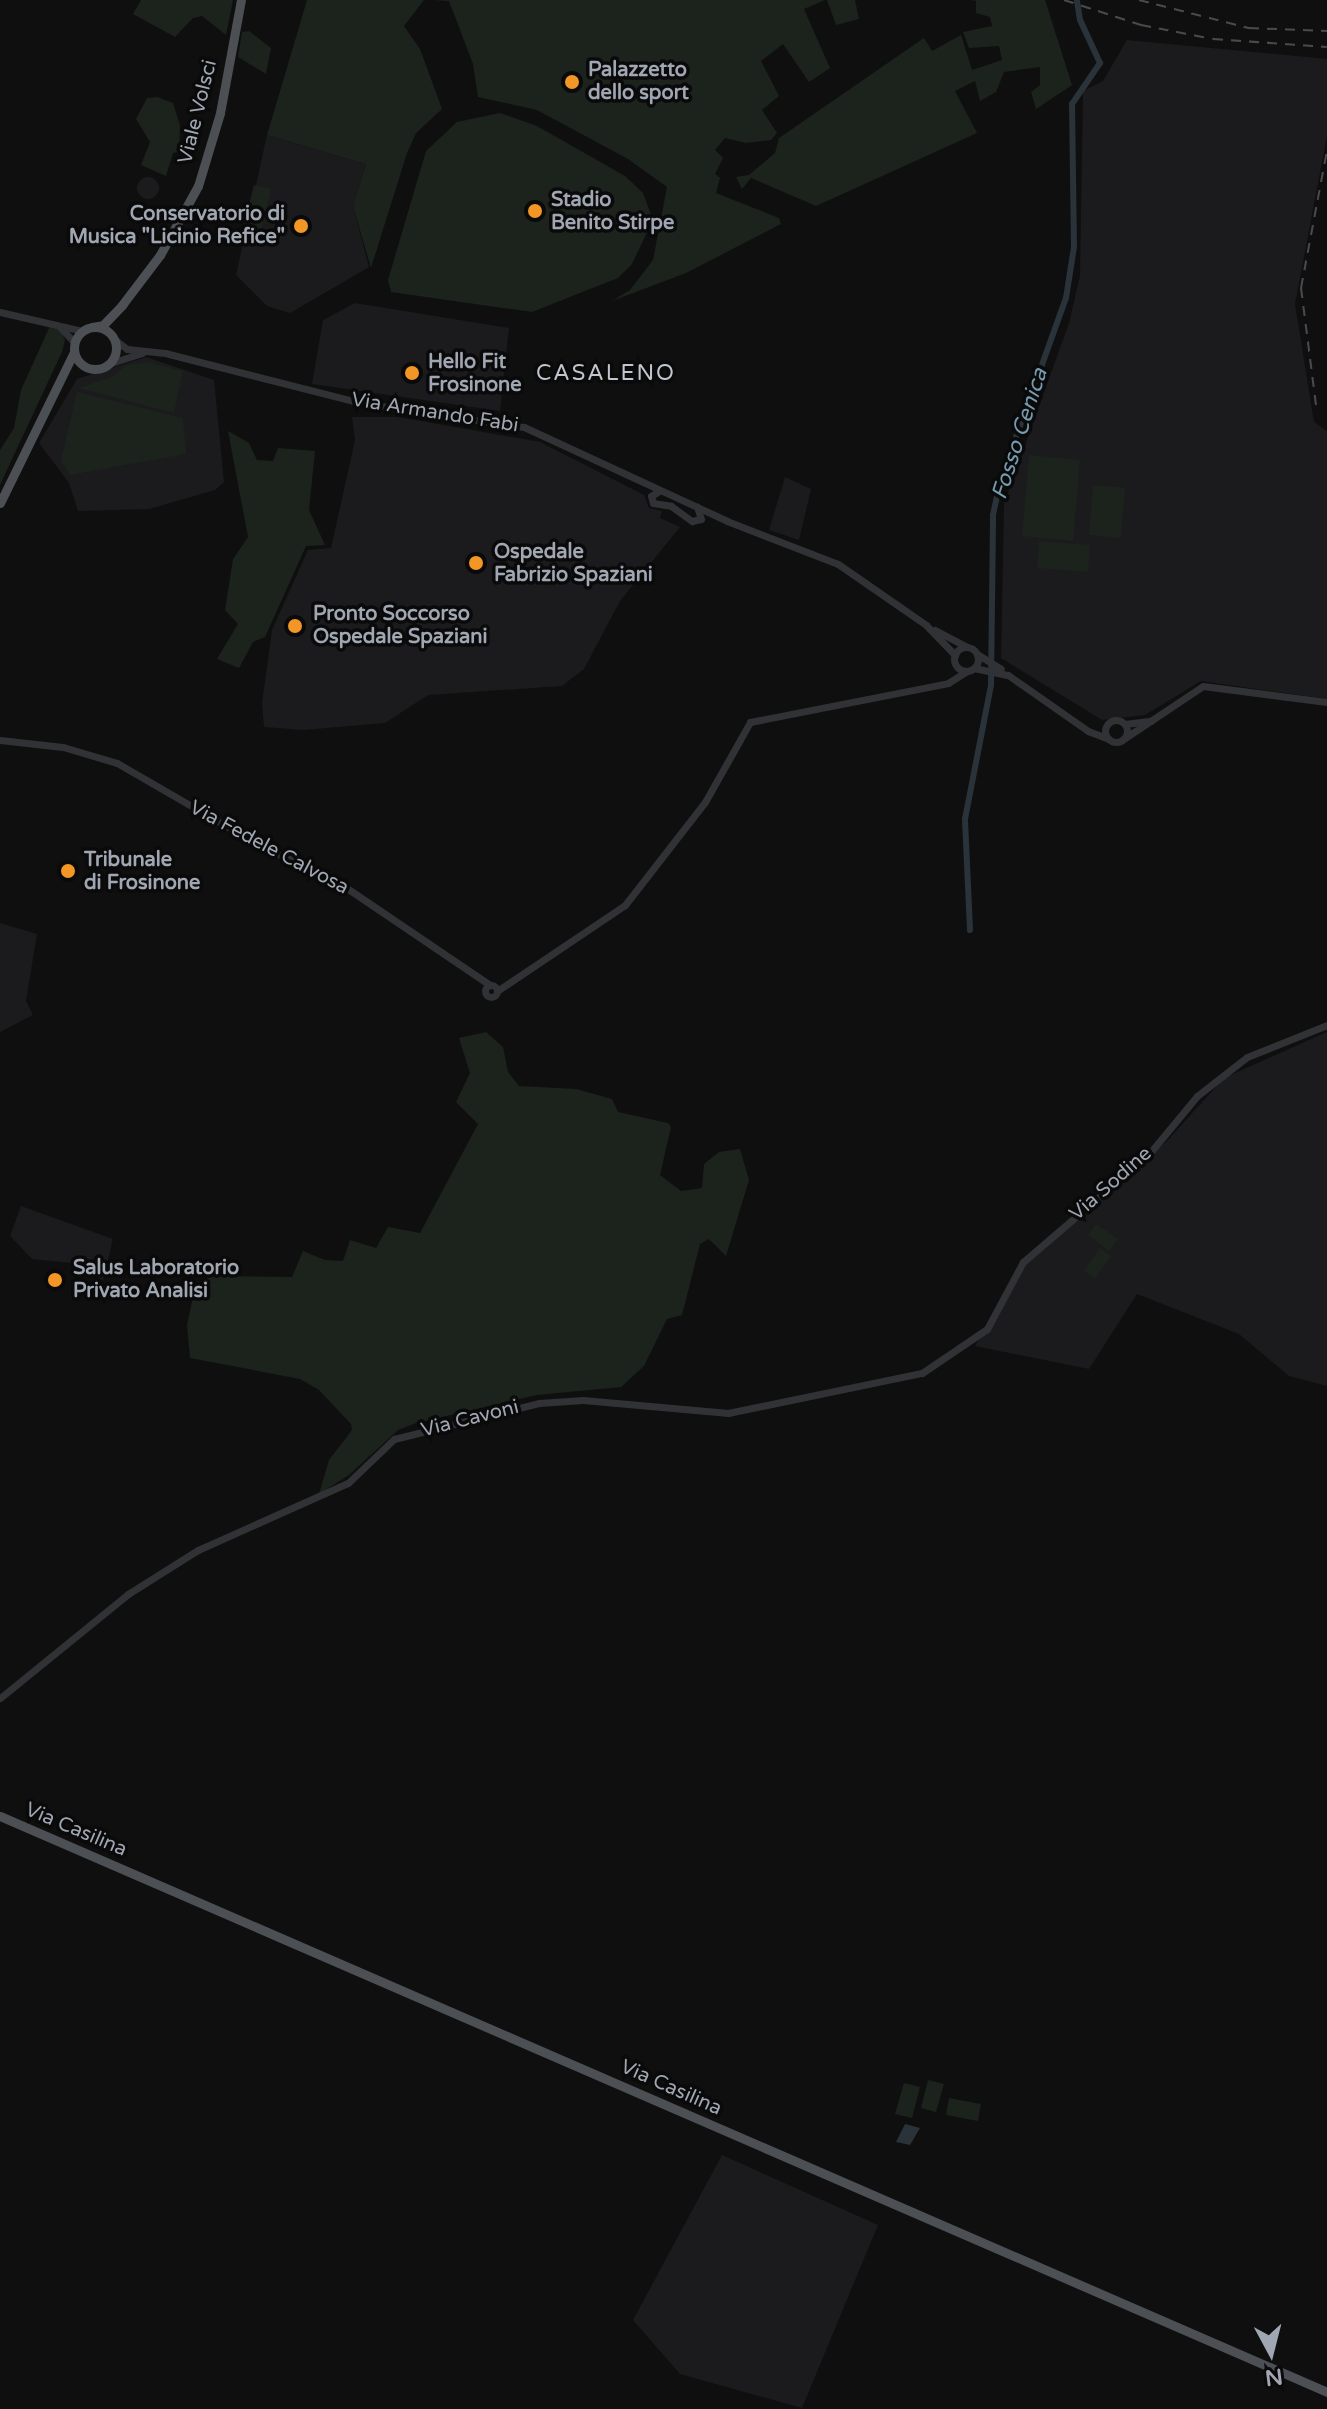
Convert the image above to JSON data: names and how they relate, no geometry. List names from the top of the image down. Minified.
{"streets":{"main road":["Viale Volsci","Via Casilina"],"street":["Via Armando Fabi","Via Fedele Calvosa","Via Sodine","Via Cavoni"]},"crossings":[["Viale Volsci","Via Armando Fabi"],["Via Sodine","Via Cavoni"]],"districts":["CASALENO"],"water":["Fosso Cenica"],"places":["Palazzetto dello sport","Stadio Benito Stirpe","Conservatorio di Musica \"Licinio Refice\"","Hello Fit Frosinone","Ospedale Fabrizio Spaziani","Pronto Soccorso Ospedale Spaziani","Tribunale di Frosinone","Salus Laboratorio Privato Analisi"],"north":"bottom"}
